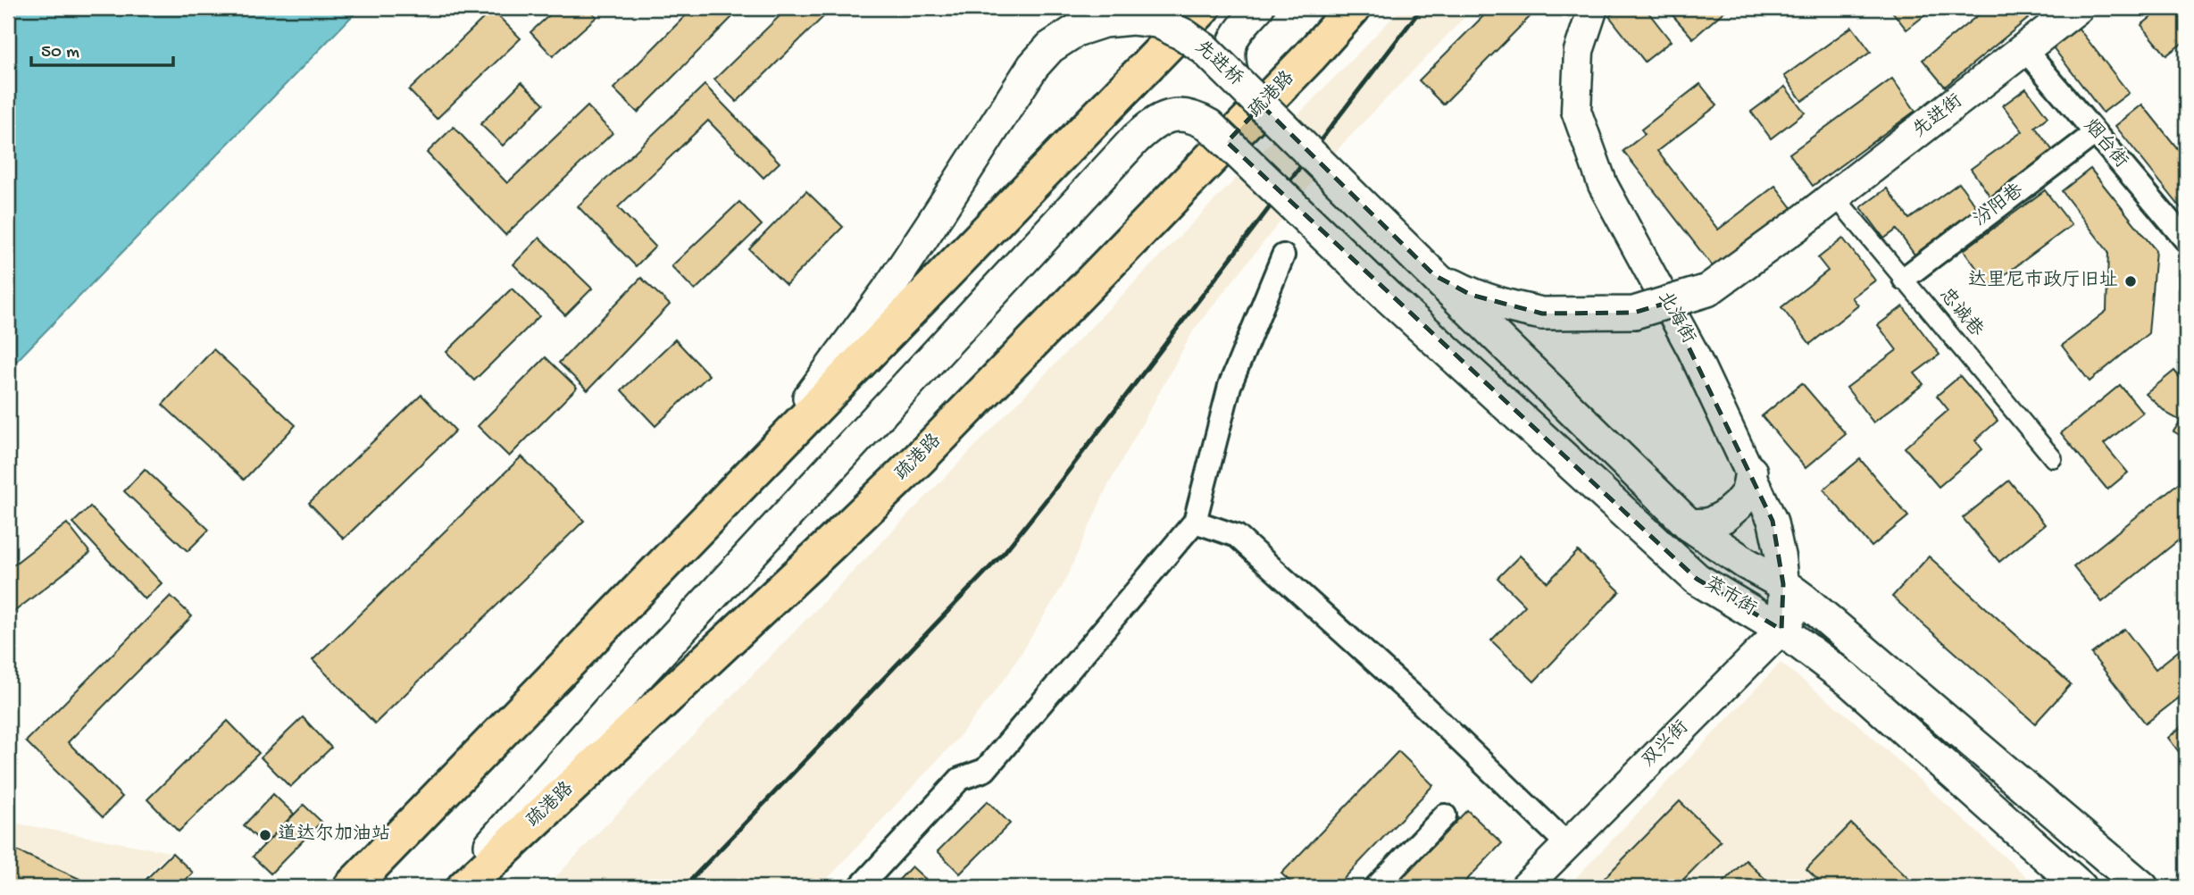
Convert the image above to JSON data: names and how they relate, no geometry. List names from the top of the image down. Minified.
{"streets":{"highway":["疏港路"],"main road":["先进桥","先进街","菜市街"],"street":["烟台街","汾阳巷","忠诚巷","北海街","双兴街"]},"crossings":[["先进桥","先进街"],["先进桥","菜市街"],["先进街","烟台街"],["先进街","忠诚巷"],["先进街","菜市街"],["烟台街","汾阳巷"],["汾阳巷","忠诚巷"],["北海街","菜市街"],["北海街","双兴街"],["菜市街","双兴街"]],"places":["达里尼市政厅旧址","道达尔加油站"],"scale_bar":"50 m"}
